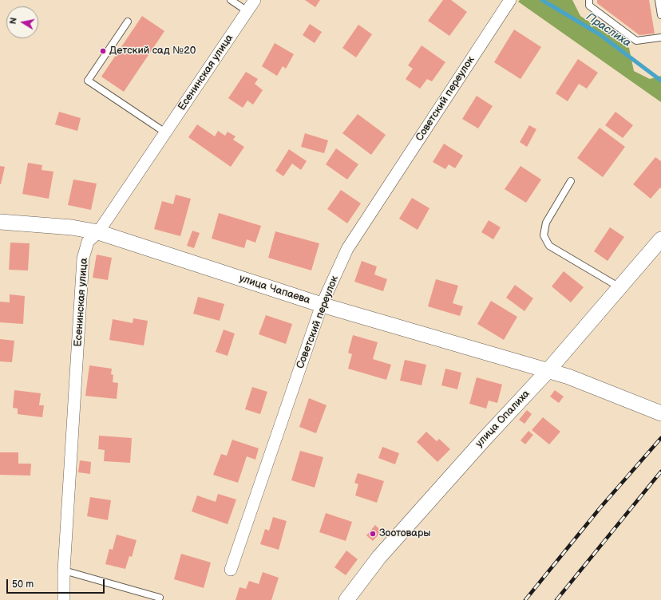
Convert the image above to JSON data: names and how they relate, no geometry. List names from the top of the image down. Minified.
{"streets":{"street":["Есенинская улица","Советский переулок","улица Чапаева","улица Опалиха"]},"crossings":[["Есенинская улица","улица Чапаева"],["Советский переулок","улица Чапаева"],["улица Чапаева","улица Опалиха"]],"water":["Праслиха"],"places":["Детский сад №20","Зоотовары"],"scale_bar":"50 m","north":"left"}
